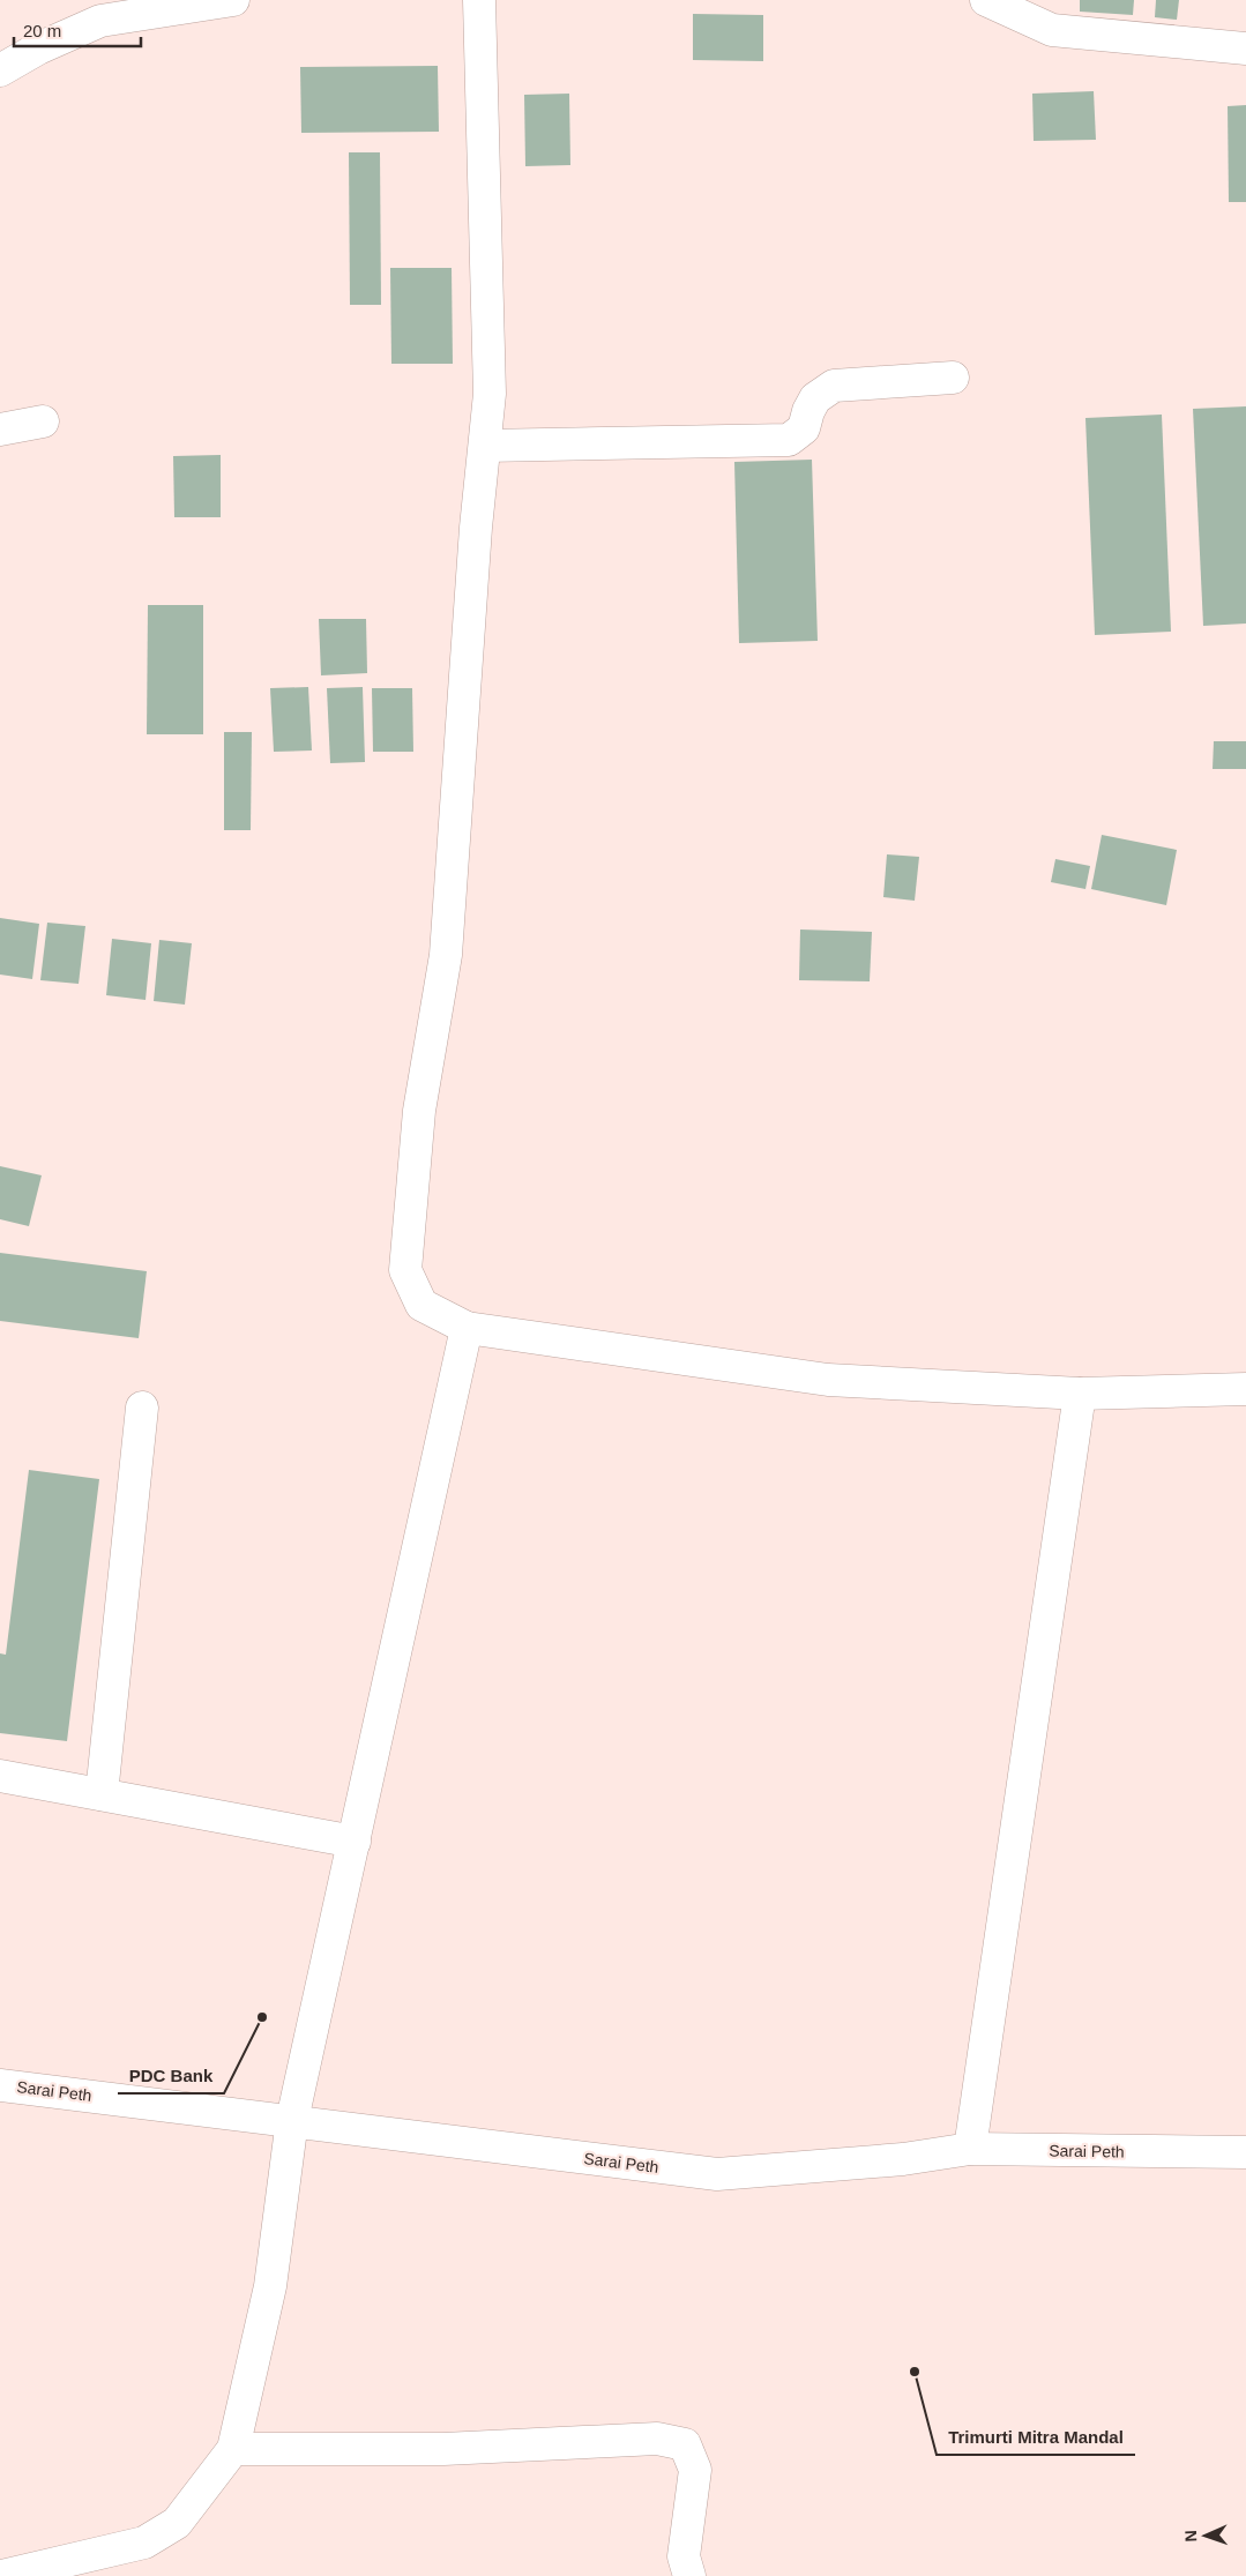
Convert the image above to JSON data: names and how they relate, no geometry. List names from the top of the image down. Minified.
{"streets":{"street":["Sarai Peth"]},"places":["PDC Bank","Trimurti Mitra Mandal"],"scale_bar":"20 m","north":"left"}
